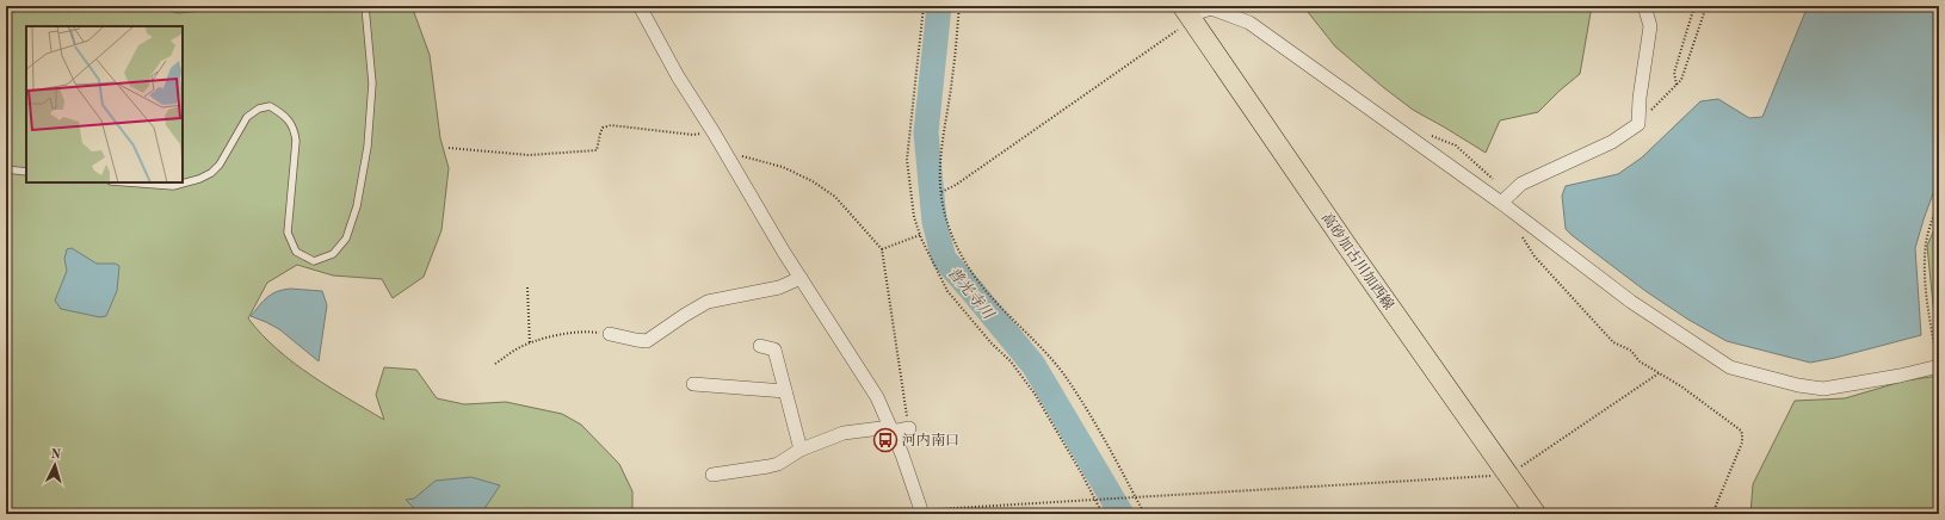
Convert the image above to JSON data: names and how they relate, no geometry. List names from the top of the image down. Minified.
{"streets":{"main road":["高砂加古川加西線"]},"water":["普光寺川"],"places":{"bus stop":["河内南口"]},"north":"top"}
